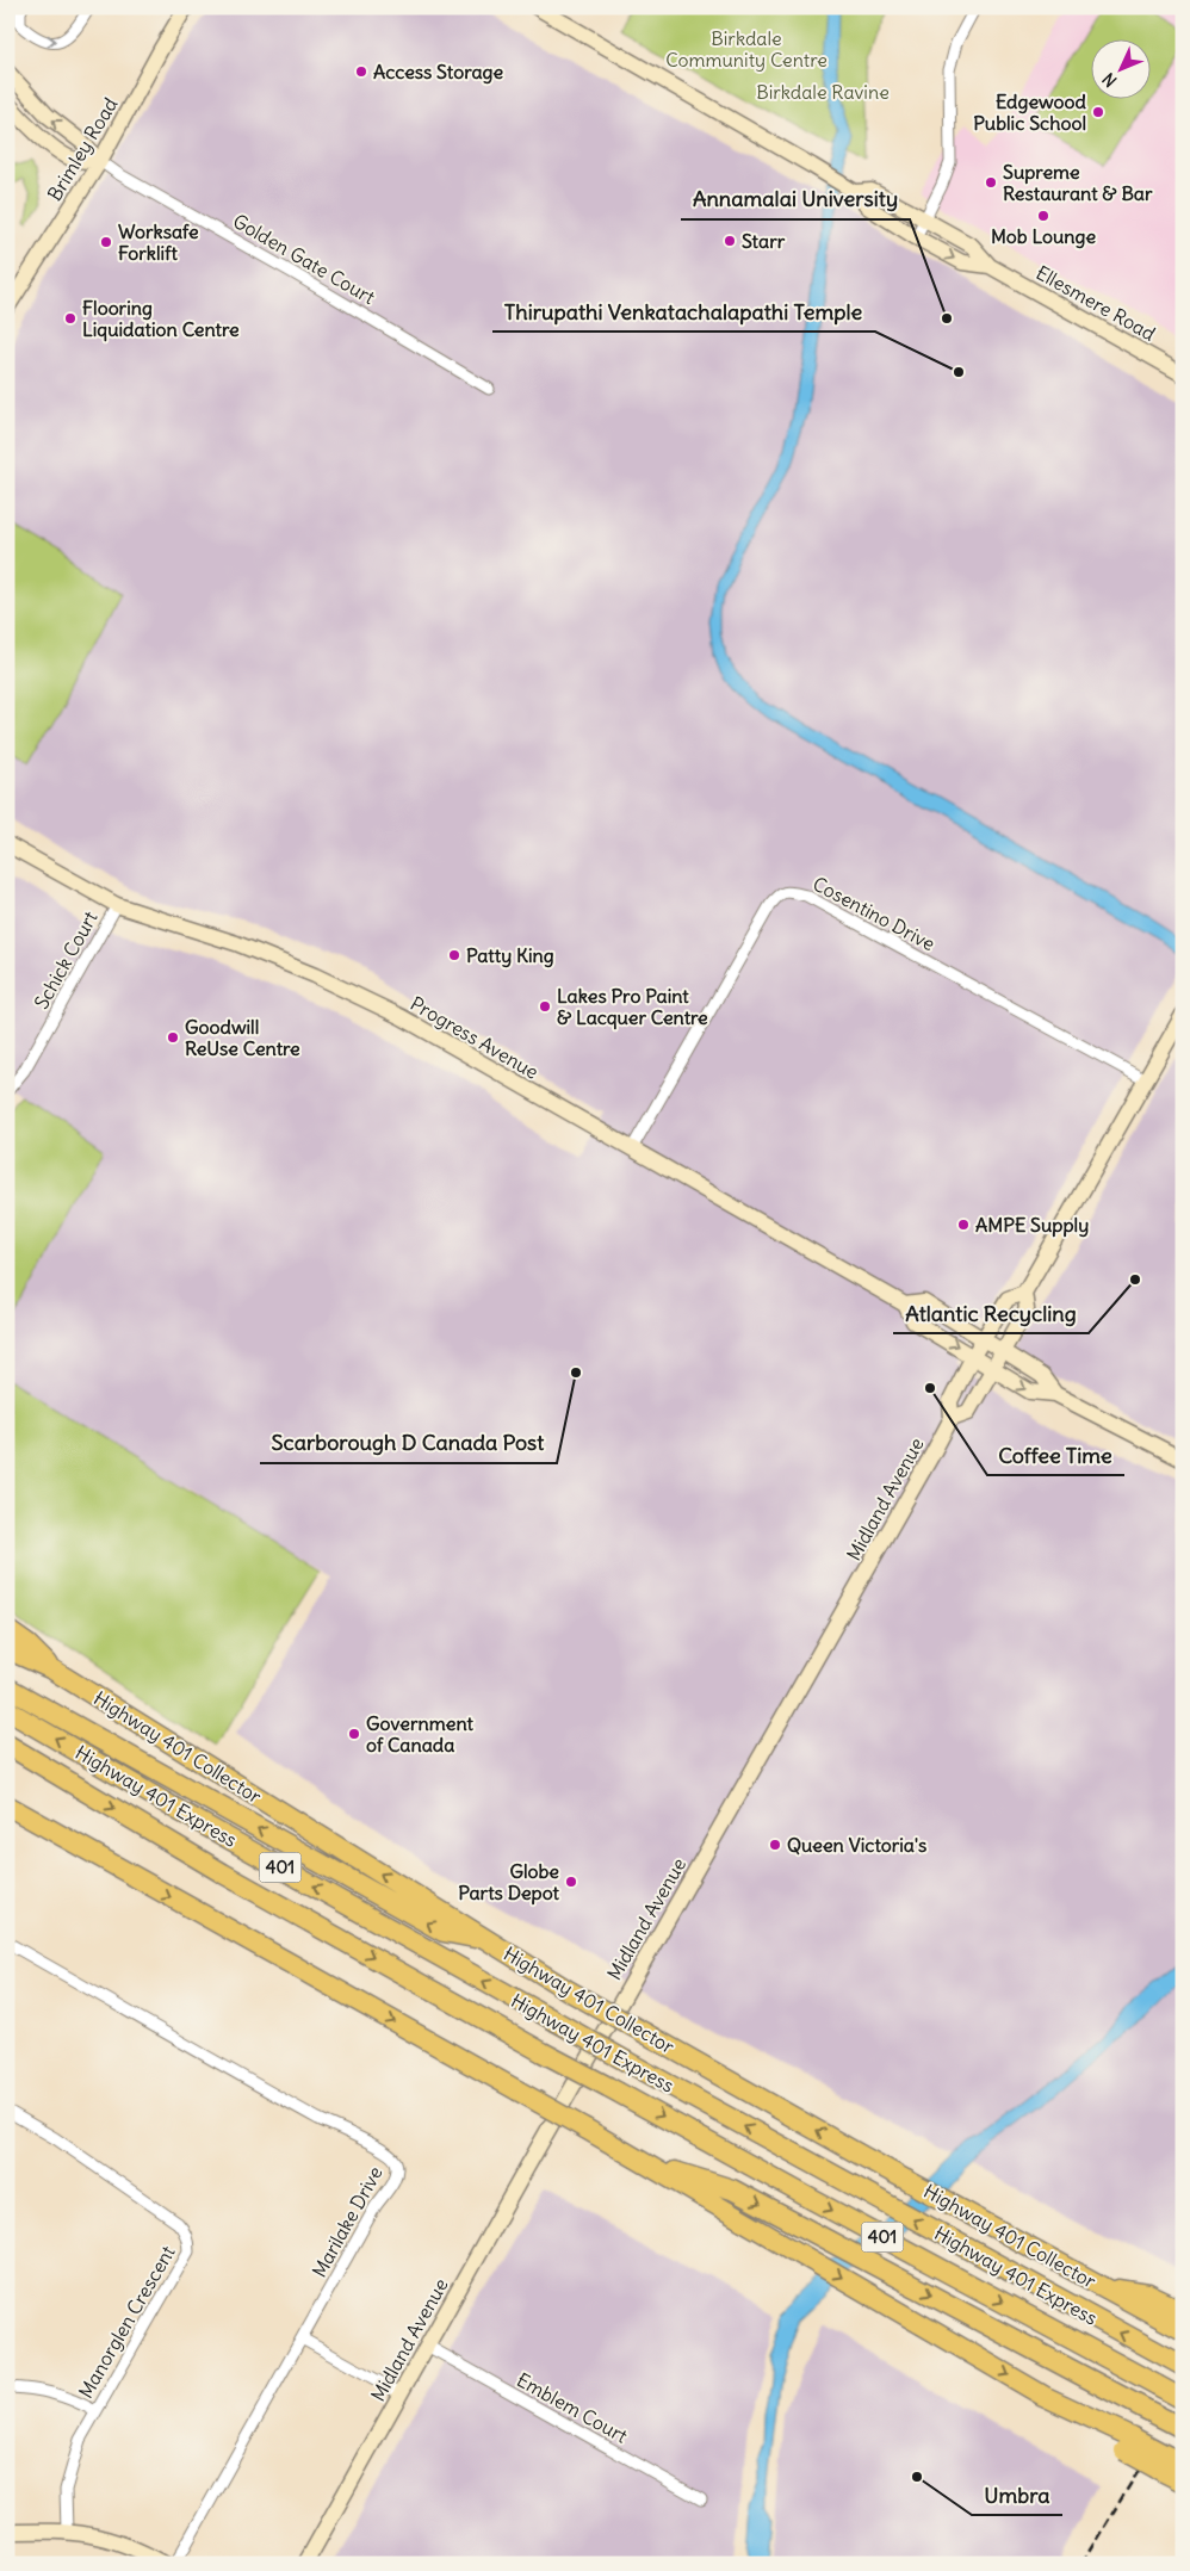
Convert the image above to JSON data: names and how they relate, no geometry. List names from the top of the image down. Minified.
{"streets":{"highway":["Highway 401 Collector","Highway 401 Express","401"],"main road":["Brimley Road","Ellesmere Road","Progress Avenue","Midland Avenue"],"street":["Golden Gate Court","Cosentino Drive","Schick Court","Marilake Drive","Manorglen Crescent","Emblem Court"]},"crossings":[["Brimley Road","Golden Gate Court"],["Cosentino Drive","Progress Avenue"],["Cosentino Drive","Midland Avenue"],["Schick Court","Progress Avenue"],["Progress Avenue","Midland Avenue"],["Midland Avenue","Emblem Court"]],"parks":["Birkdale Community Centre","Birkdale Ravine"],"places":["Access Storage","Edgewood Public School","Supreme Restaurant & Bar","Mob Lounge","Starr","Worksafe Forklift","Flooring Liquidation Centre","Annamalai University","Thirupathi Venkatachalapathi Temple","Patty King","Lakes Pro Paint & Lacquer Centre","Goodwill ReUse Centre","AMPE Supply","Atlantic Recycling","Scarborough D Canada Post","Coffee Time","Government of Canada","Queen Victoria's","Globe Parts Depot","Umbra"],"north":"bottom left"}
